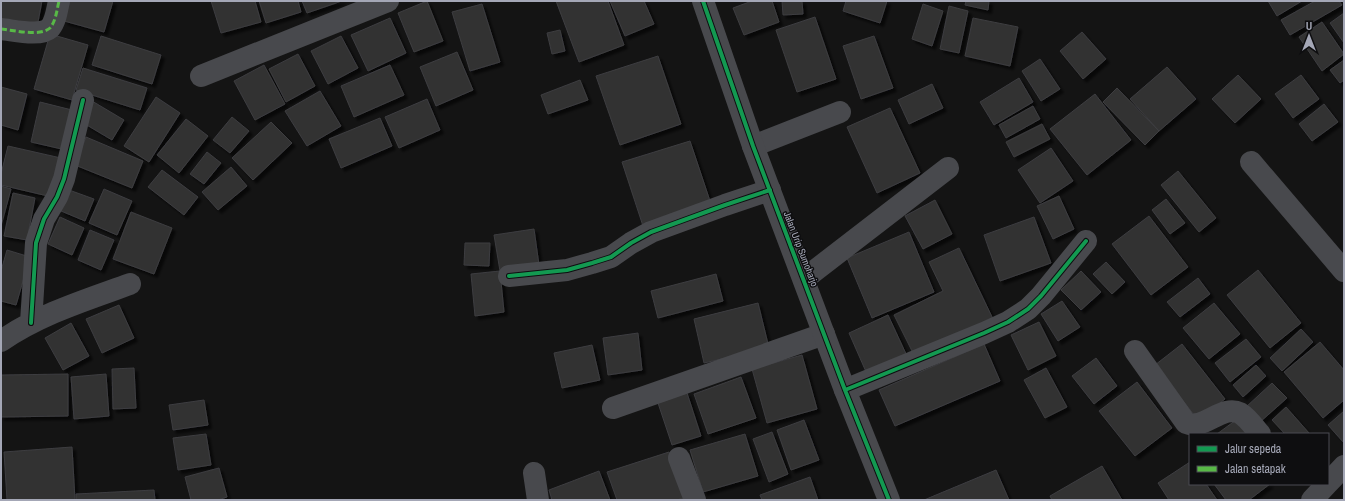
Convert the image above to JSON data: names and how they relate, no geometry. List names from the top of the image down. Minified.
{"streets":{"street":["Jalan Urip Sumoharjo"]},"legend":["Jalur sepeda","Jalan setapak"],"north":"top"}
